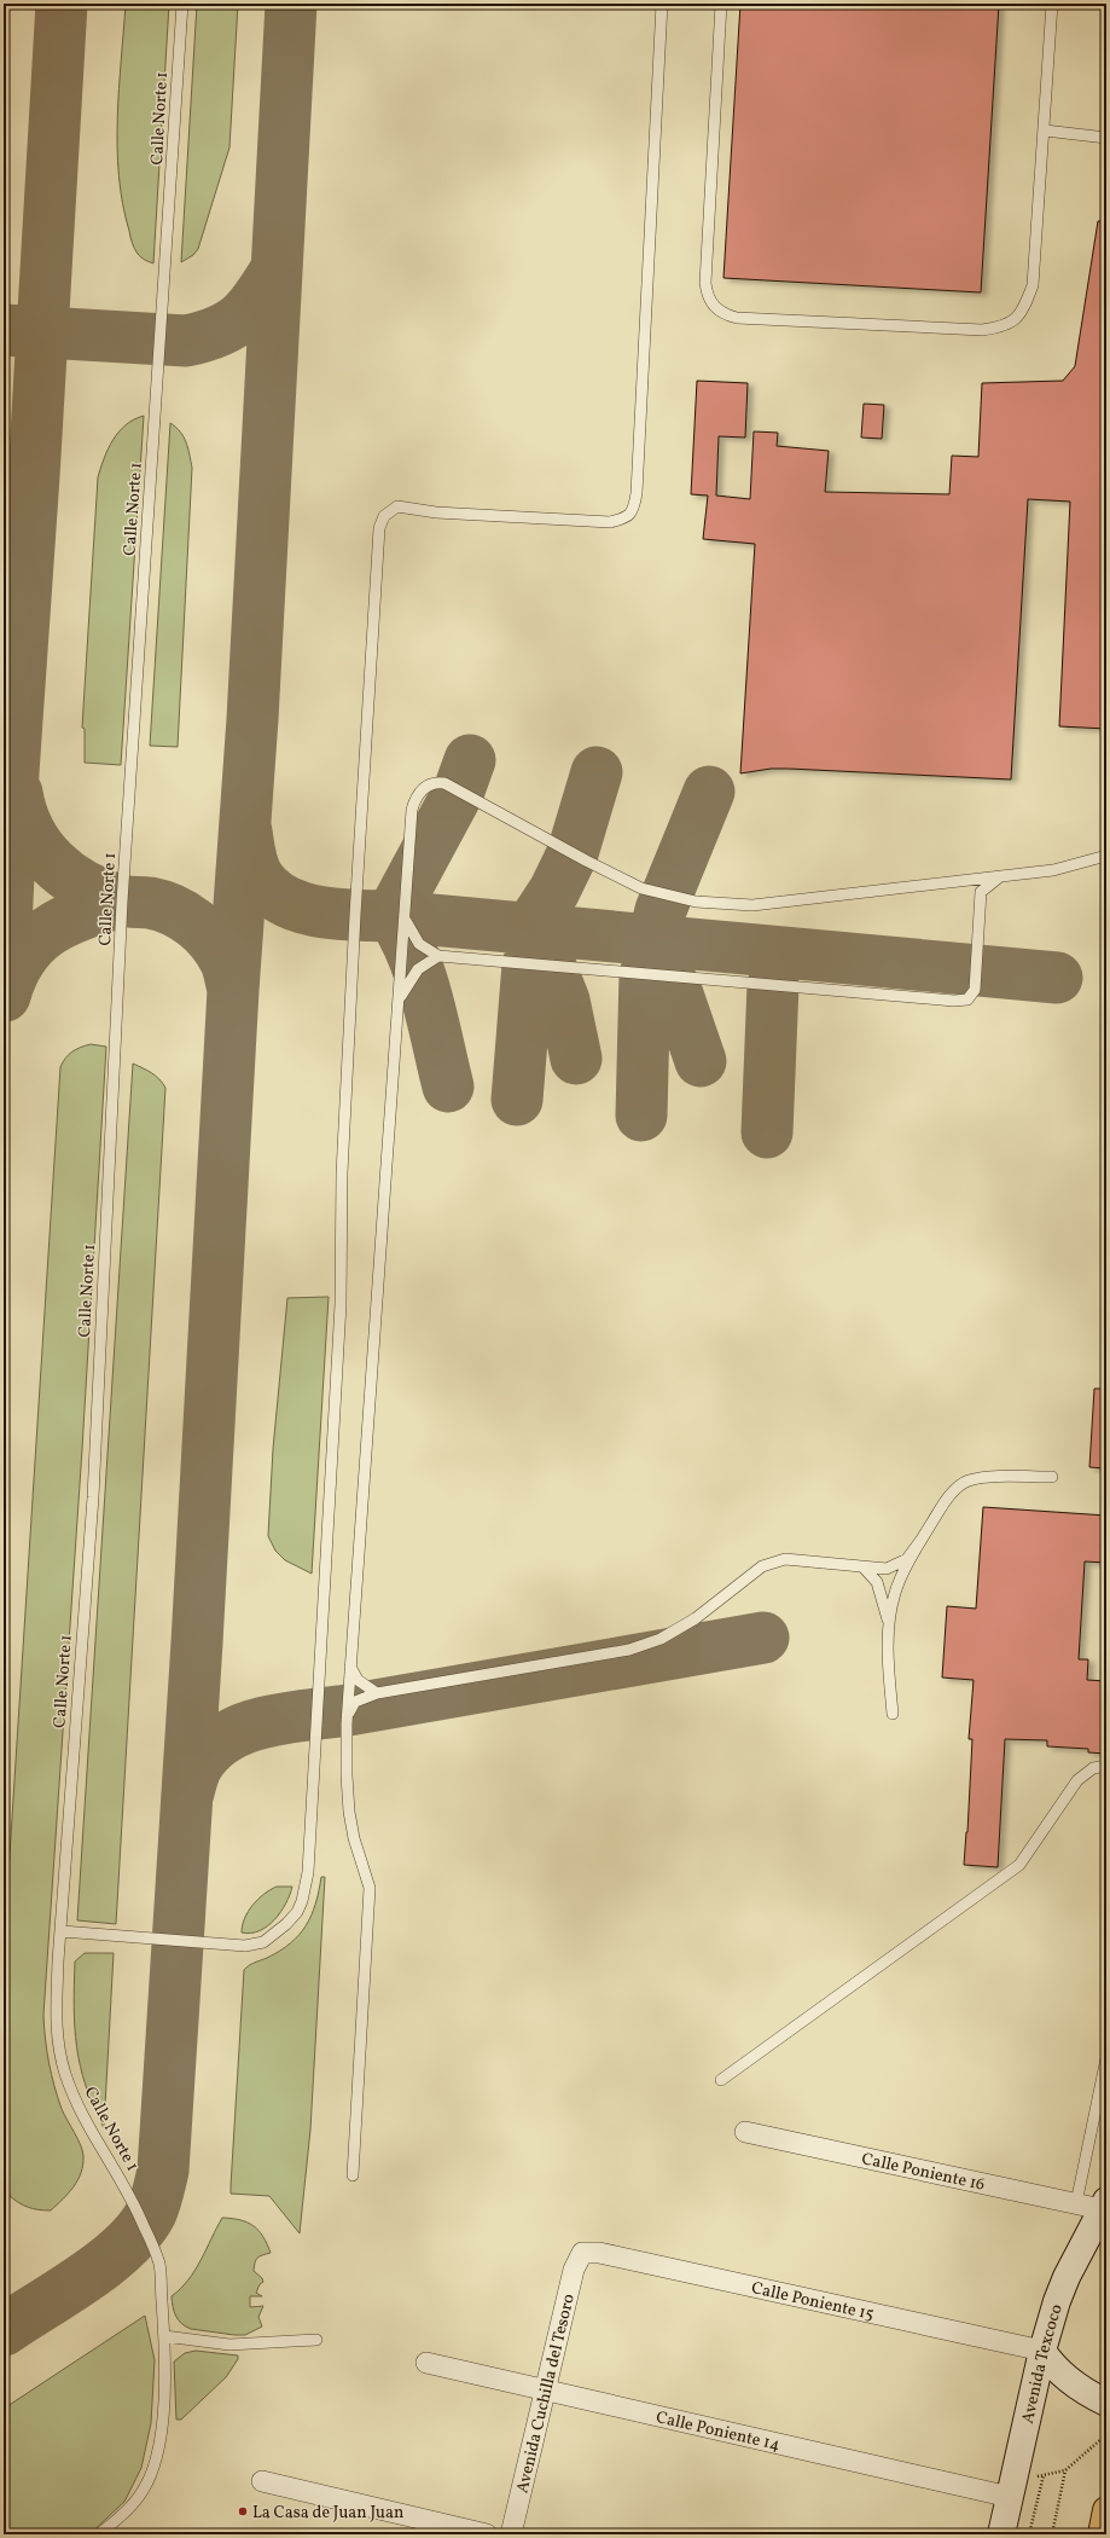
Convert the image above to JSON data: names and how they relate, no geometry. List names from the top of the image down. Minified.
{"streets":{"main road":["Avenida Texcoco"],"street":["Calle Poniente 16","Calle Poniente 15","Avenida Cuchilla del Tesoro","Calle Poniente 14"],"lane":["Calle Norte 1"]},"crossings":[["Calle Poniente 16","Avenida Texcoco"],["Calle Poniente 15","Avenida Texcoco"],["Calle Poniente 15","Avenida Cuchilla del Tesoro"],["Avenida Texcoco","Calle Poniente 14"],["Avenida Cuchilla del Tesoro","Calle Poniente 14"]],"places":["La Casa de Juan Juan"]}
